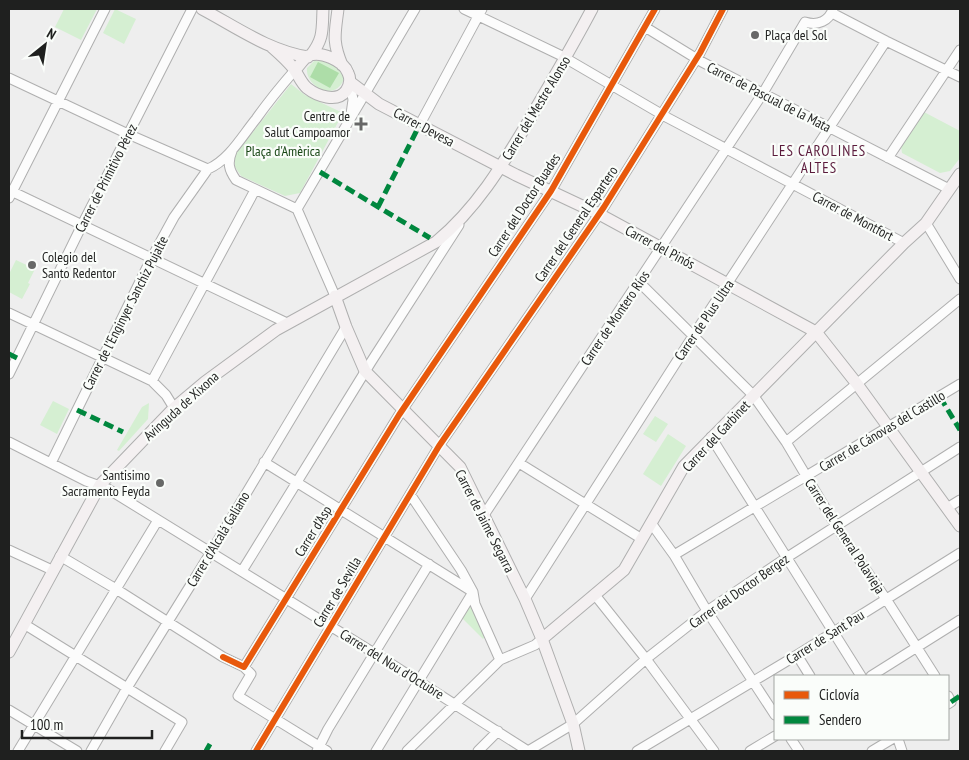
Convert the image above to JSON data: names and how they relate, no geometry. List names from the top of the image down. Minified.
{"streets":{"street":["Carrer de Pascual de la Mata","Carrer del Mestre Alonso","Carrer Devesa","Carrer de Primitivo Pérez","Carrer del Doctor Buades","Carrer de Montfort","Carrer del General Espartero","Carrer del Pinós","Carrer de l'Enginyer Sanchiz Pujalte","Carrer de Montero Ríos","Carrer de Plus Ultra","Avinguda de Xixona","Carrer de Cánovas del Castillo","Carrer del Garbinet","Carrer de Jaime Segarra","Carrer d'Asp","Carrer del General Polavieja","Carrer d'Alcalá Galiano","Carrer del Doctor Bergez","Carrer de Sevilla","Carrer de Sant Pau","Carrer del Nou d'Octubre"]},"crossings":[["Carrer de Pascual de la Mata","Carrer del Doctor Buades"],["Carrer de Pascual de la Mata","Carrer del General Espartero"],["Carrer de Pascual de la Mata","Carrer de Montero Ríos"],["Carrer de Pascual de la Mata","Carrer de Plus Ultra"],["Carrer de Pascual de la Mata","Carrer del Garbinet"],["Carrer del Mestre Alonso","Carrer Devesa"],["Carrer del Mestre Alonso","Carrer de Montfort"],["Carrer del Mestre Alonso","Carrer del Pinós"],["Carrer del Mestre Alonso","Avinguda de Xixona"],["Carrer del Mestre Alonso","Carrer de Jaime Segarra"],["Carrer del Mestre Alonso","Carrer del Nou d'Octubre"],["Carrer Devesa","Carrer del Pinós"],["Carrer del Doctor Buades","Carrer de Montfort"],["Carrer del Doctor Buades","Carrer del Pinós"],["Carrer del Doctor Buades","Carrer de Jaime Segarra"],["Carrer del Doctor Buades","Carrer d'Asp"],["Carrer de Montfort","Carrer del General Espartero"],["Carrer de Montfort","Carrer de Montero Ríos"],["Carrer de Montfort","Carrer de Plus Ultra"],["Carrer de Montfort","Carrer del Garbinet"],["Carrer del General Espartero","Carrer del Pinós"],["Carrer del General Espartero","Carrer de Jaime Segarra"],["Carrer del General Espartero","Carrer de Sevilla"],["Carrer del Pinós","Carrer de Montero Ríos"],["Carrer del Pinós","Carrer de Plus Ultra"],["Carrer del Pinós","Carrer del Garbinet"],["Carrer de l'Enginyer Sanchiz Pujalte","Carrer del Nou d'Octubre"],["Carrer de Montero Ríos","Carrer de Jaime Segarra"],["Carrer de Montero Ríos","Carrer del General Polavieja"],["Carrer de Plus Ultra","Carrer de Jaime Segarra"],["Carrer de Plus Ultra","Carrer del General Polavieja"],["Avinguda de Xixona","Carrer de Jaime Segarra"],["Avinguda de Xixona","Carrer del Nou d'Octubre"],["Carrer de Cánovas del Castillo","Carrer del General Polavieja"],["Carrer del Garbinet","Carrer de Jaime Segarra"],["Carrer del Garbinet","Carrer del General Polavieja"],["Carrer del Garbinet","Carrer del Nou d'Octubre"],["Carrer de Jaime Segarra","Carrer d'Asp"],["Carrer de Jaime Segarra","Carrer d'Alcalá Galiano"],["Carrer de Jaime Segarra","Carrer del Doctor Bergez"],["Carrer de Jaime Segarra","Carrer de Sevilla"],["Carrer d'Asp","Carrer del Nou d'Octubre"],["Carrer del General Polavieja","Carrer del Doctor Bergez"],["Carrer del General Polavieja","Carrer de Sant Pau"],["Carrer d'Alcalá Galiano","Carrer del Nou d'Octubre"],["Carrer del Doctor Bergez","Carrer del Nou d'Octubre"],["Carrer de Sevilla","Carrer del Nou d'Octubre"]],"districts":["LES CAROLINES ALTES"],"parks":["Plaça d'Amèrica"],"places":{"other":["Plaça del Sol","Colegio del Santo Redentor","Santisimo Sacramento Feyda"],"health":["Centre de Salut Campoamor"]},"legend":["Ciclovía","Sendero"],"scale_bar":"100 m","north":"top right"}
